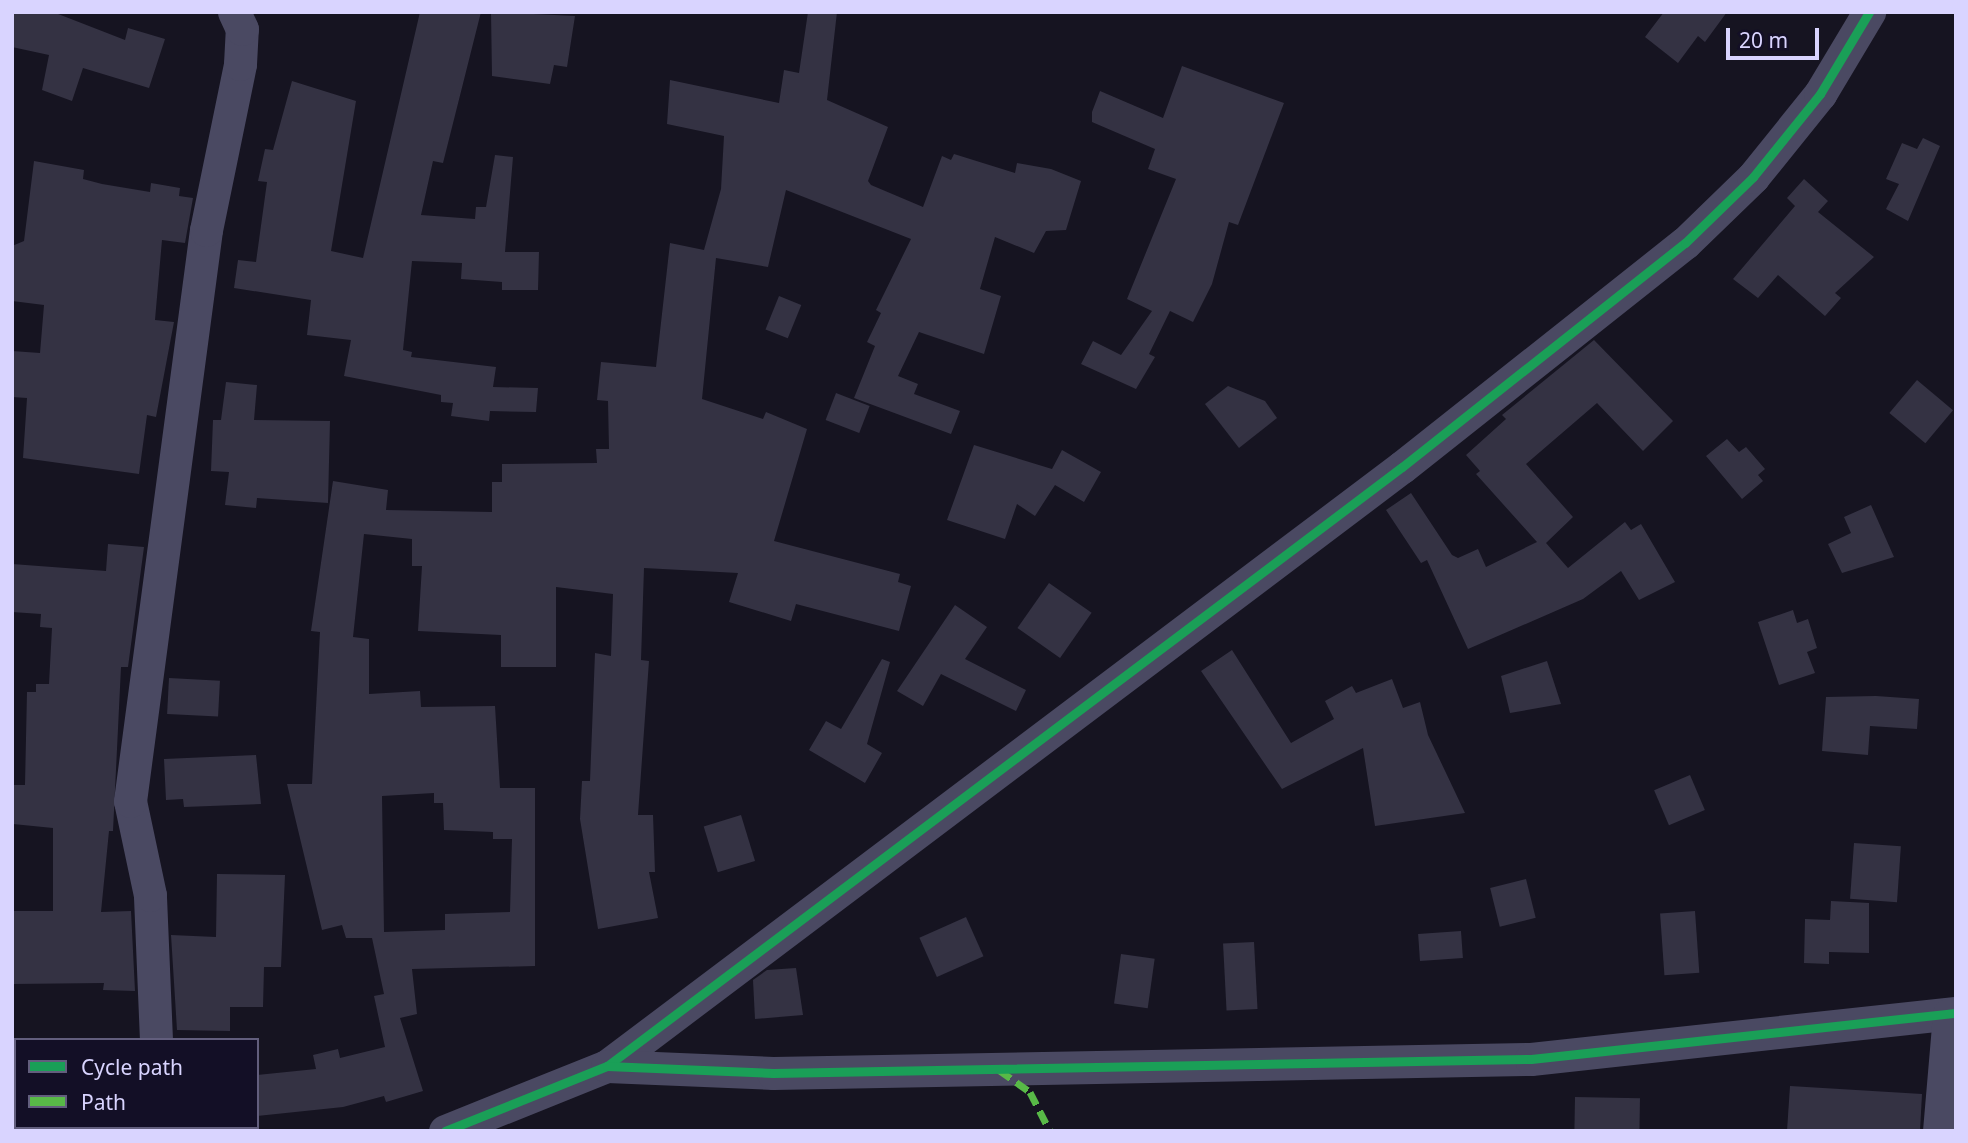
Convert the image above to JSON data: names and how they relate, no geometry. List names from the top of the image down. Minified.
{"legend":["Cycle path","Path"],"scale_bar":"20 m"}
